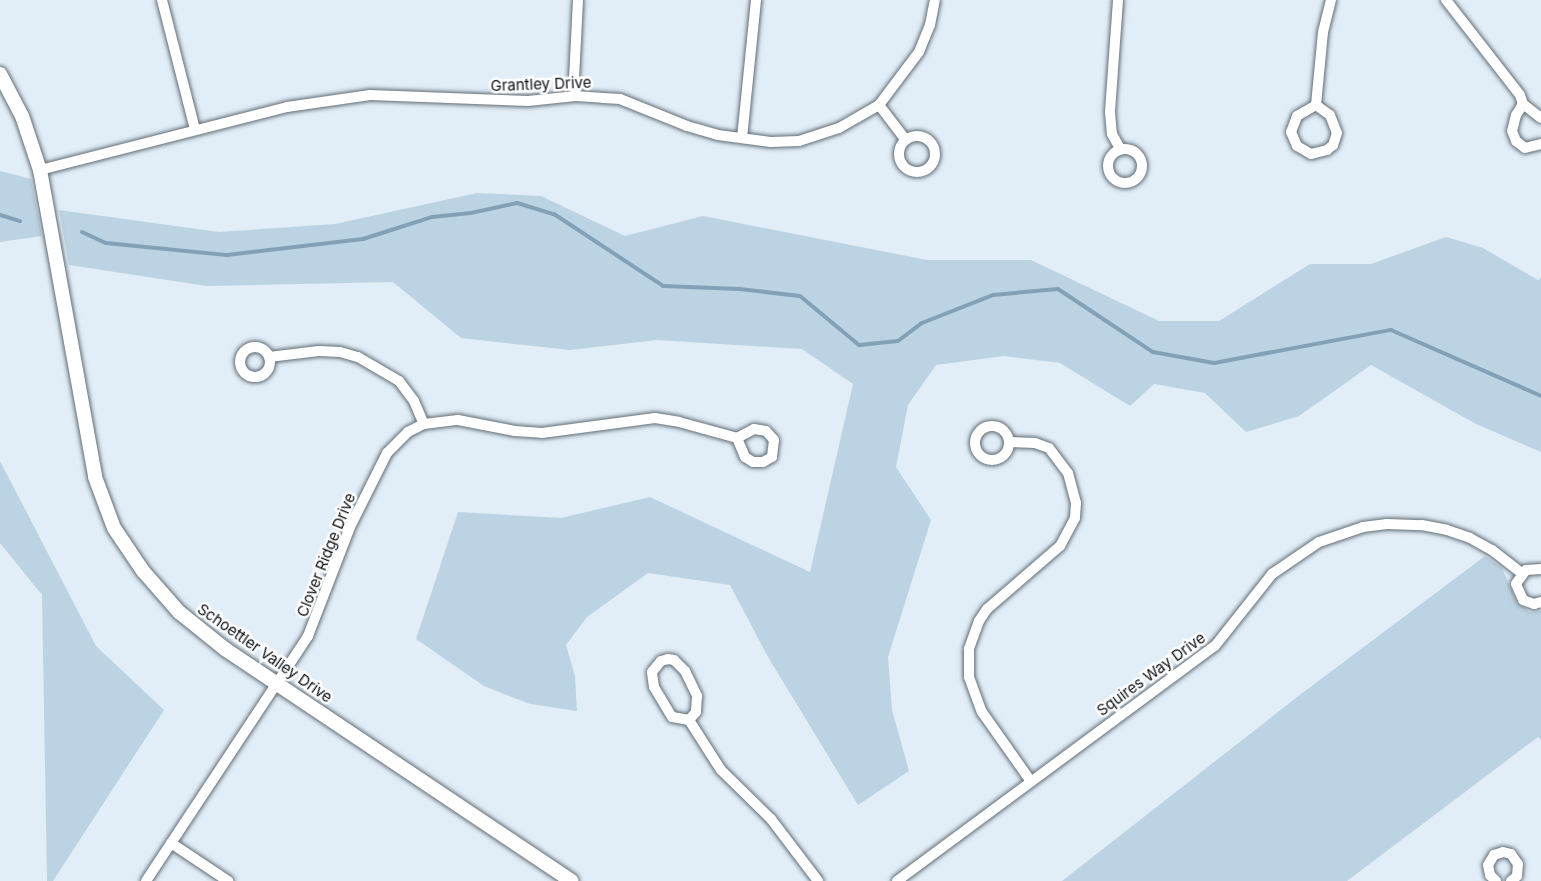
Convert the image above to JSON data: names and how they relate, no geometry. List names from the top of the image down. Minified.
{"streets":{"street":["Grantley Drive","Clover Ridge Drive","Schoettler Valley Drive","Squires Way Drive"]},"crossings":[["Grantley Drive","Schoettler Valley Drive"],["Clover Ridge Drive","Schoettler Valley Drive"]]}
